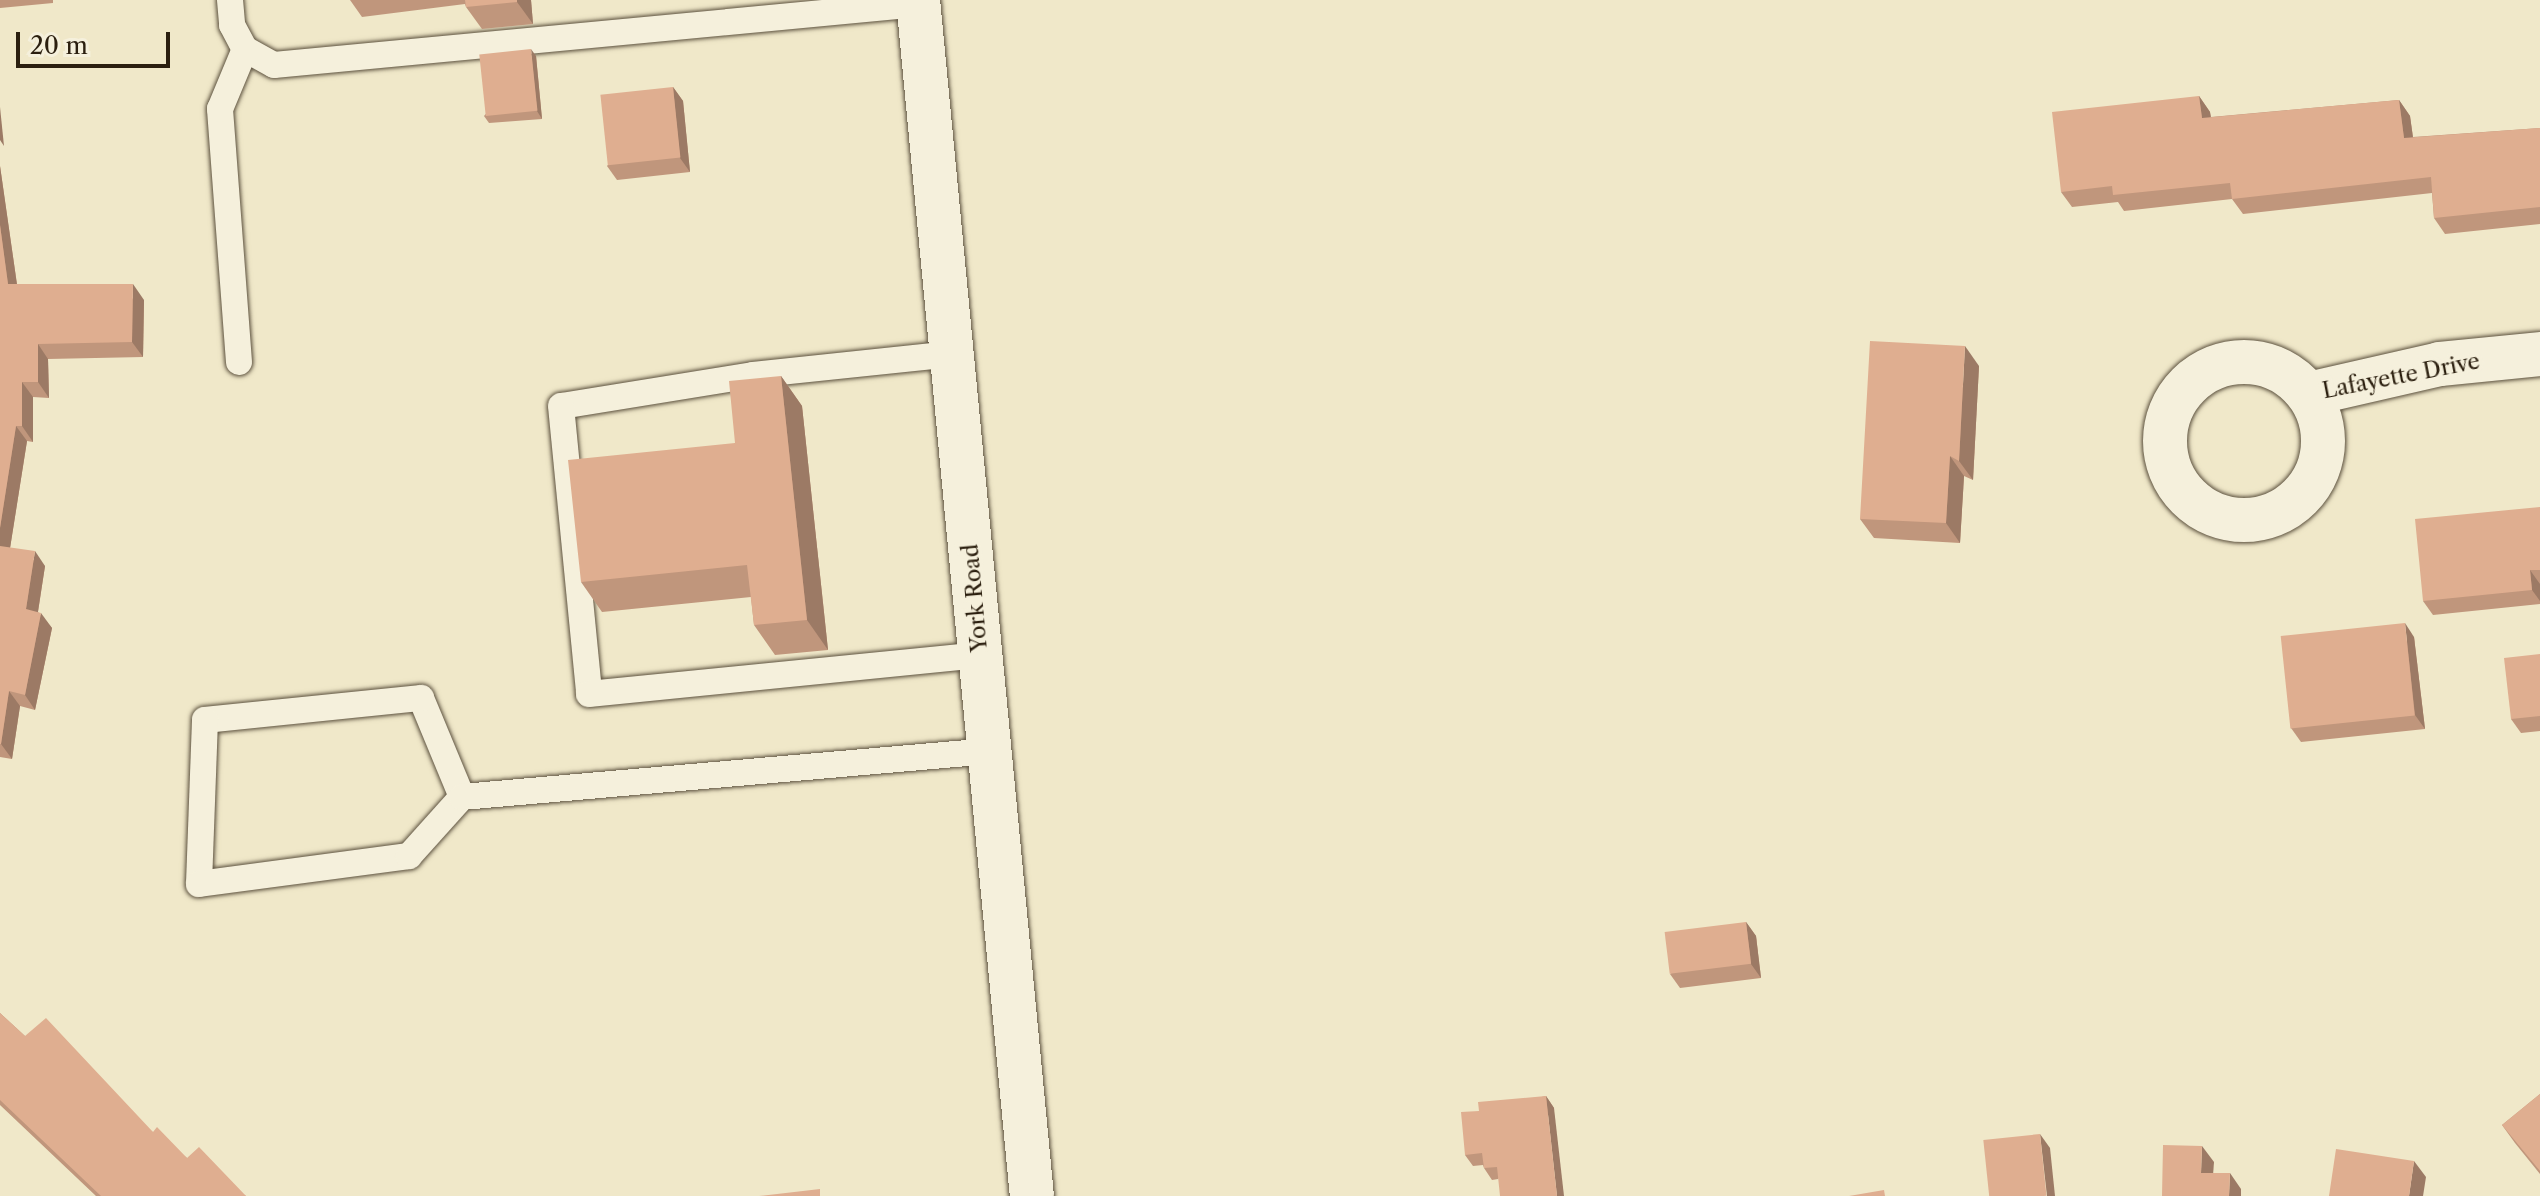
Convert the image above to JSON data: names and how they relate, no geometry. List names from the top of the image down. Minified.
{"streets":{"main road":["Lafayette Drive","York Road"]},"scale_bar":"20 m"}
